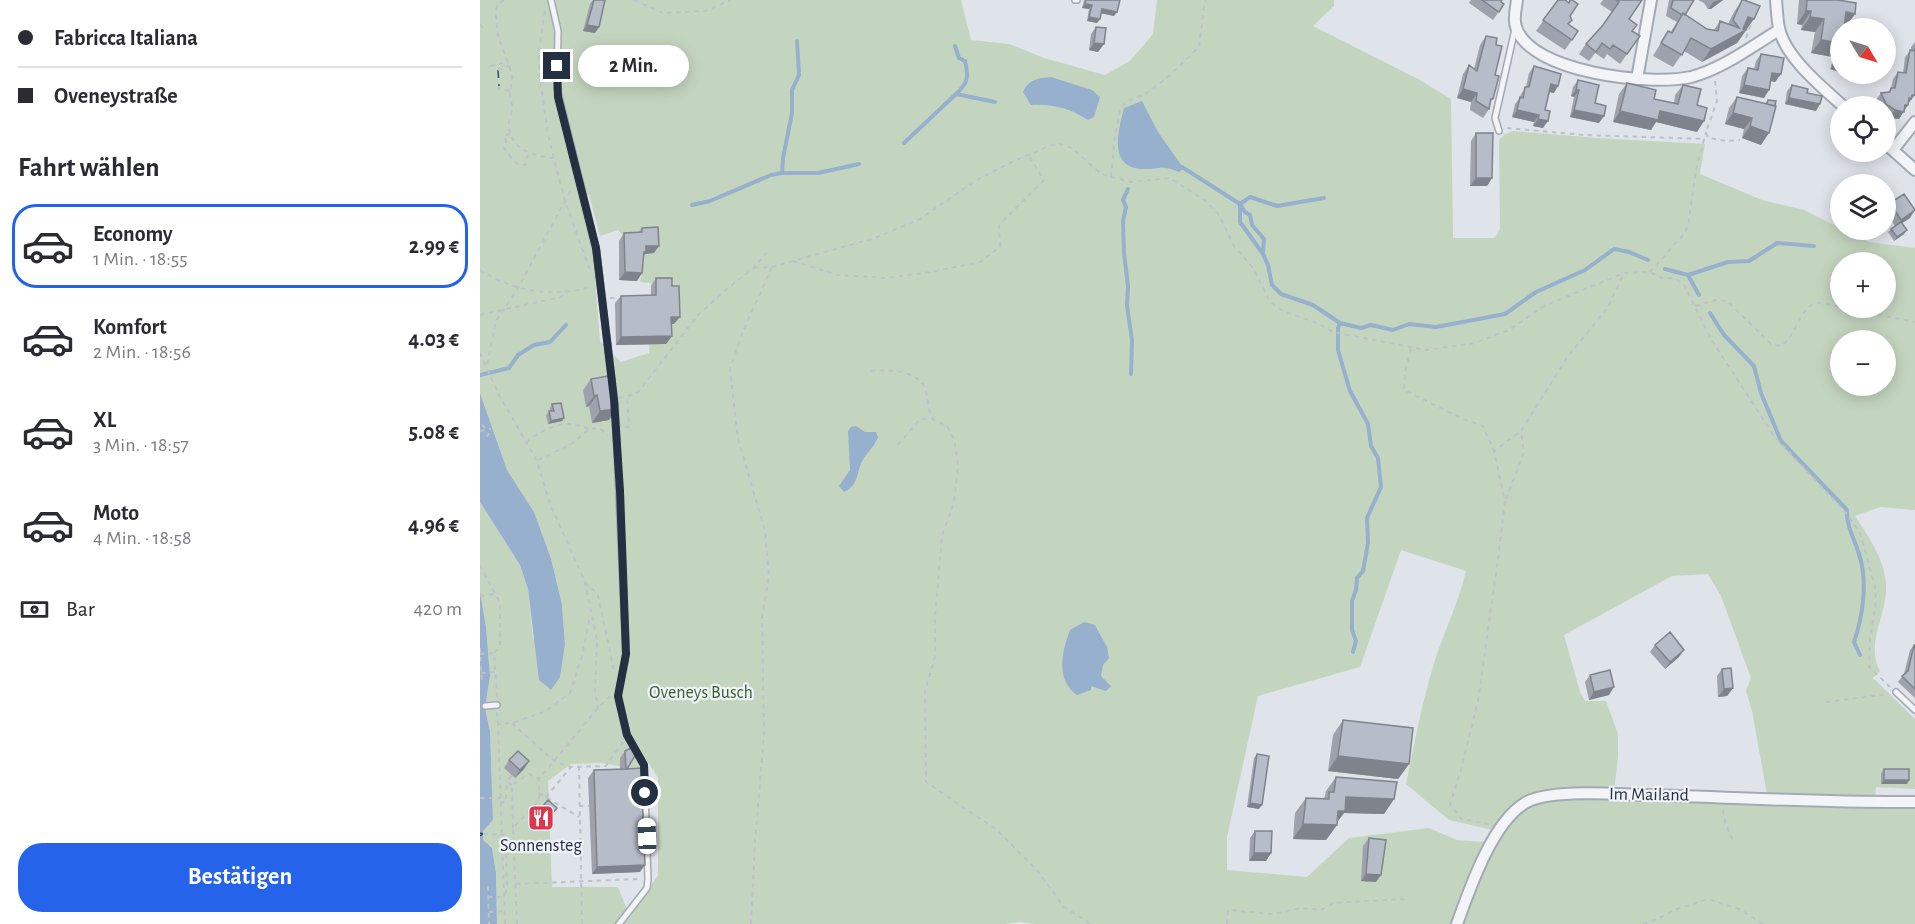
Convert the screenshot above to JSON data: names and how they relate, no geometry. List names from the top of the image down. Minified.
{"streets":{"street":["Im Mailand"]},"parks":["Oveneys Busch"],"places":{"restaurant":["Sonnensteg"]},"north":"bottom right","page":{"banner":["Fabricca Italiana","Oveneystraße"],"map_buttons":["+","−"],"bubble":"2 Min.","heading":"Fahrt wählen","list":[{"name":"Economy","note":"1 Min. · 18:55","value":"2.99 €"},{"name":"Komfort","note":"2 Min. · 18:56","value":"4.03 €"},{"name":"XL","note":"3 Min. · 18:57","value":"5.08 €"},{"name":"Moto","note":"4 Min. · 18:58","value":"4.96 €"}],"pay":["Bar","420 m"],"buttons":"Bestätigen"}}
